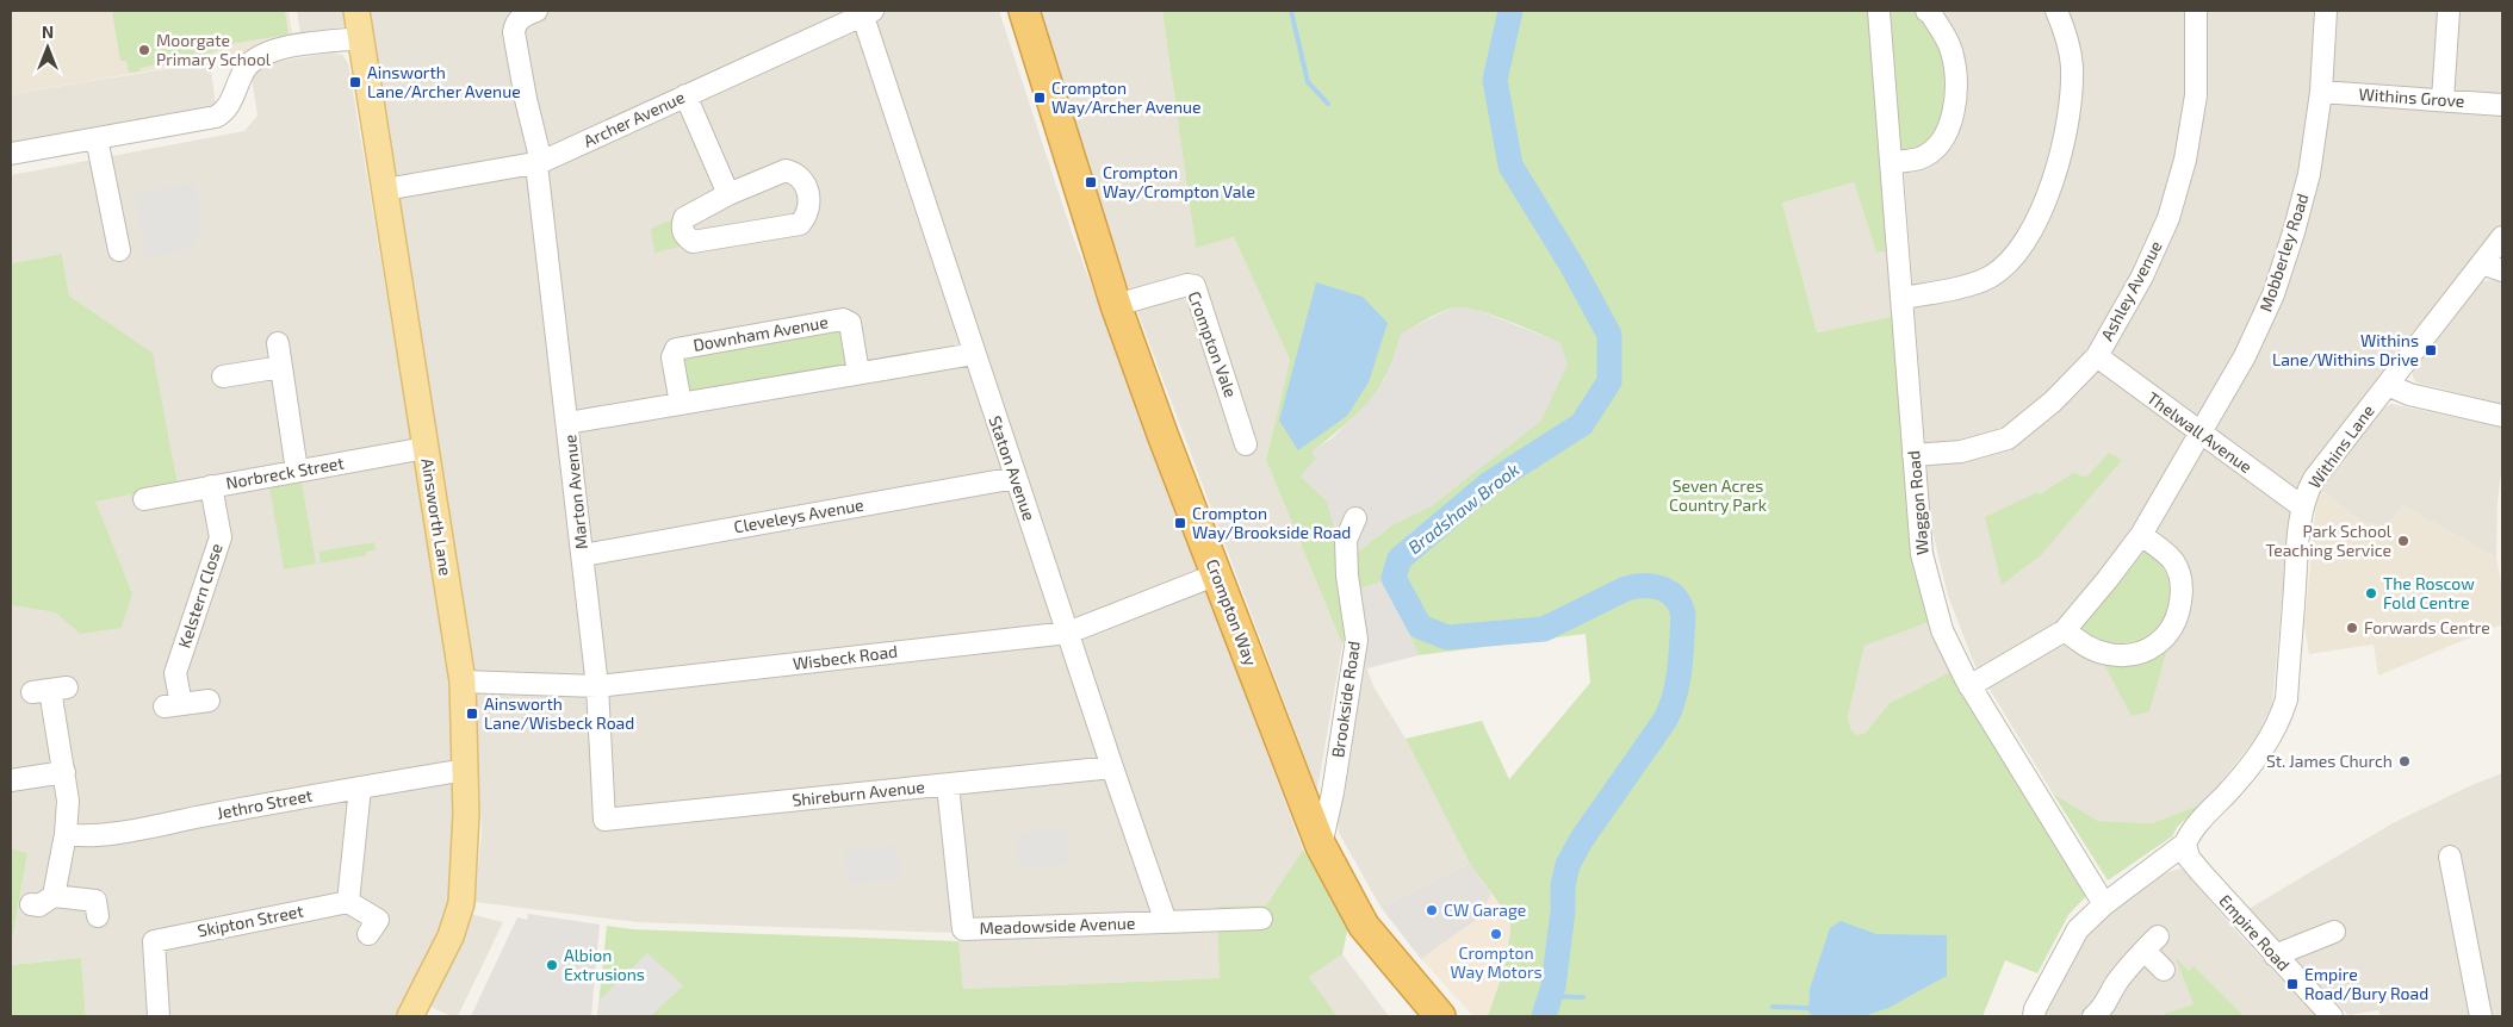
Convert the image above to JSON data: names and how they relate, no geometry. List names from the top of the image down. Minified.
{"streets":{"highway":["Crompton Way"],"main road":["Ainsworth Lane"],"street":["Withins Grove","Archer Avenue","Mobberley Road","Ashley Avenue","Downham Avenue","Crompton Vale","Thelwall Avenue","Withins Lane","Staton Avenue","Norbreck Street","Marton Avenue","Waggon Road","Cleveleys Avenue","Kelstern Close","Wisbeck Road","Brookside Road","Shireburn Avenue","Jethro Street","Skipton Street","Meadowside Avenue","Empire Road"]},"crossings":[["Withins Grove","Mobberley Road"],["Archer Avenue","Staton Avenue"],["Archer Avenue","Marton Avenue"],["Archer Avenue","Ainsworth Lane"],["Mobberley Road","Thelwall Avenue"],["Mobberley Road","Waggon Road"],["Ashley Avenue","Thelwall Avenue"],["Ashley Avenue","Waggon Road"],["Crompton Vale","Crompton Way"],["Thelwall Avenue","Withins Lane"],["Withins Lane","Waggon Road"],["Withins Lane","Empire Road"],["Staton Avenue","Cleveleys Avenue"],["Staton Avenue","Wisbeck Road"],["Staton Avenue","Shireburn Avenue"],["Staton Avenue","Meadowside Avenue"],["Norbreck Street","Ainsworth Lane"],["Norbreck Street","Kelstern Close"],["Marton Avenue","Cleveleys Avenue"],["Marton Avenue","Wisbeck Road"],["Marton Avenue","Shireburn Avenue"],["Ainsworth Lane","Wisbeck Road"],["Ainsworth Lane","Jethro Street"],["Crompton Way","Wisbeck Road"],["Crompton Way","Brookside Road"],["Shireburn Avenue","Meadowside Avenue"]],"water":["Bradshaw Brook"],"parks":["Seven Acres Country Park"],"places":{"other":["Moorgate Primary School","Park School Teaching Service","The Roscow Fold Centre","Forwards Centre","St. James Church","CW Garage","Crompton Way Motors","Albion Extrusions"],"transit":["Ainsworth Lane/Archer Avenue","Crompton Way/Archer Avenue","Crompton Way/Crompton Vale","Withins Lane/Withins Drive","Crompton Way/Brookside Road","Ainsworth Lane/Wisbeck Road","Empire Road/Bury Road"]},"north":"top"}
